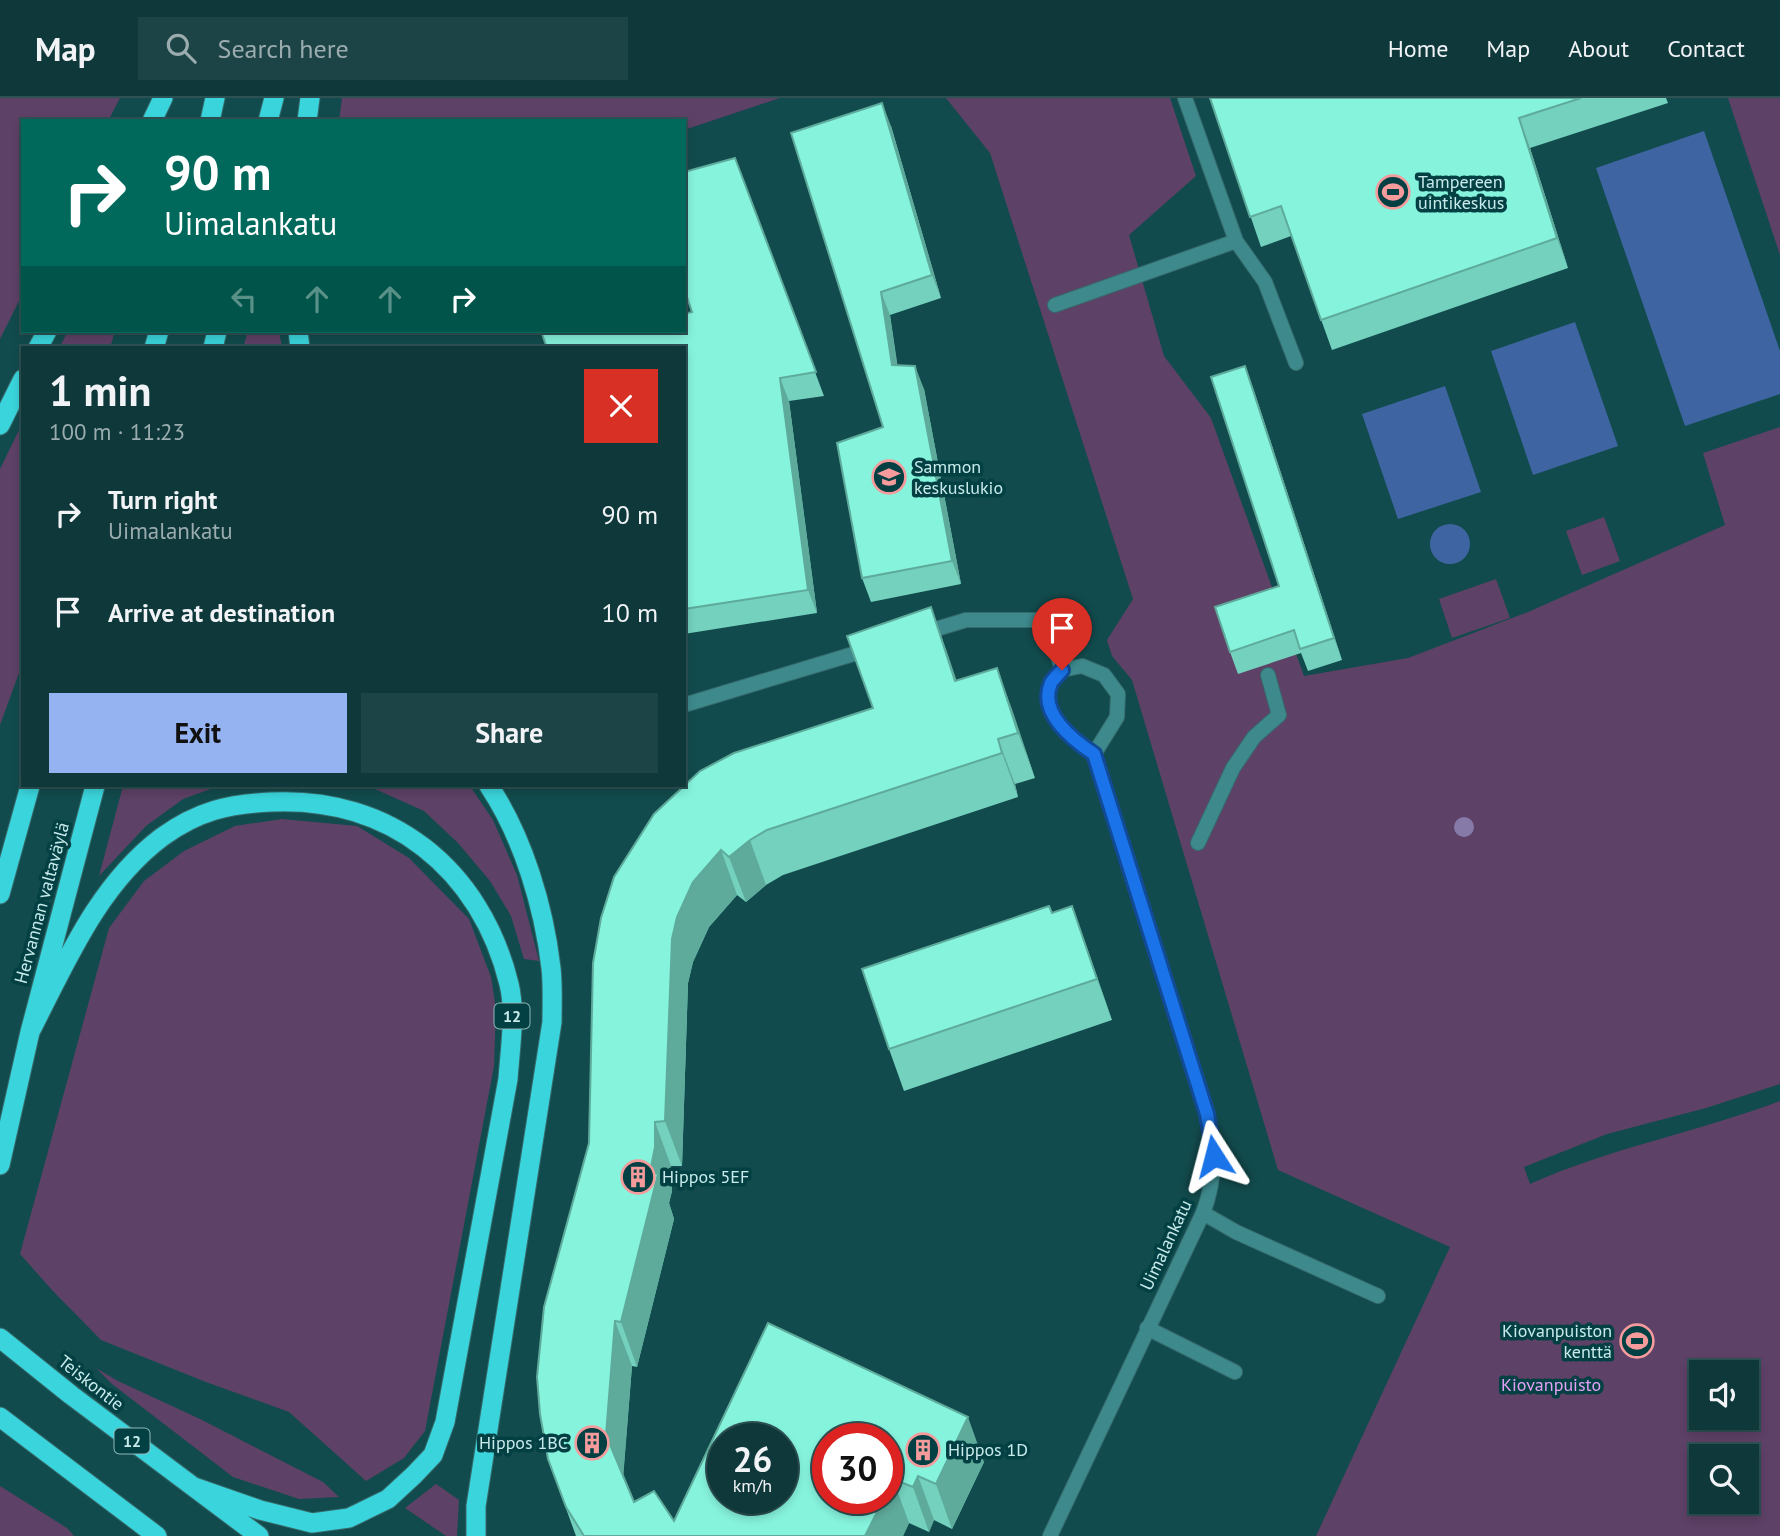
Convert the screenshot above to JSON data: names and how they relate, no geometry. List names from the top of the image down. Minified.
{"streets":{"highway":["Hervannan valtaväylä","12","Teiskontie"],"street":["Uimalankatu"]},"crossings":[["Hervannan valtaväylä","12"],["12","Teiskontie"]],"parks":["Kiovanpuisto"],"places":{"sports":["Tampereen uintikeskus","Kiovanpuiston kenttä"],"school or university":["Sammon keskuslukio"],"building":["Hippos 5EF","Hippos 1BC","Hippos 1D"]},"page":{"header":"Map","search":"Search here","nav":["Home","Map","About","Contact"],"turn":["90 m","Uimalankatu"],"heading":["1 min","100 m · 11:23"],"list":[{"name":"Turn right","note":"Uimalankatu","value":"90 m"},{"name":"Arrive at destination","value":"10 m"}],"buttons":["Exit","Share"],"speed":"26 km/h","limit":"30"}}
